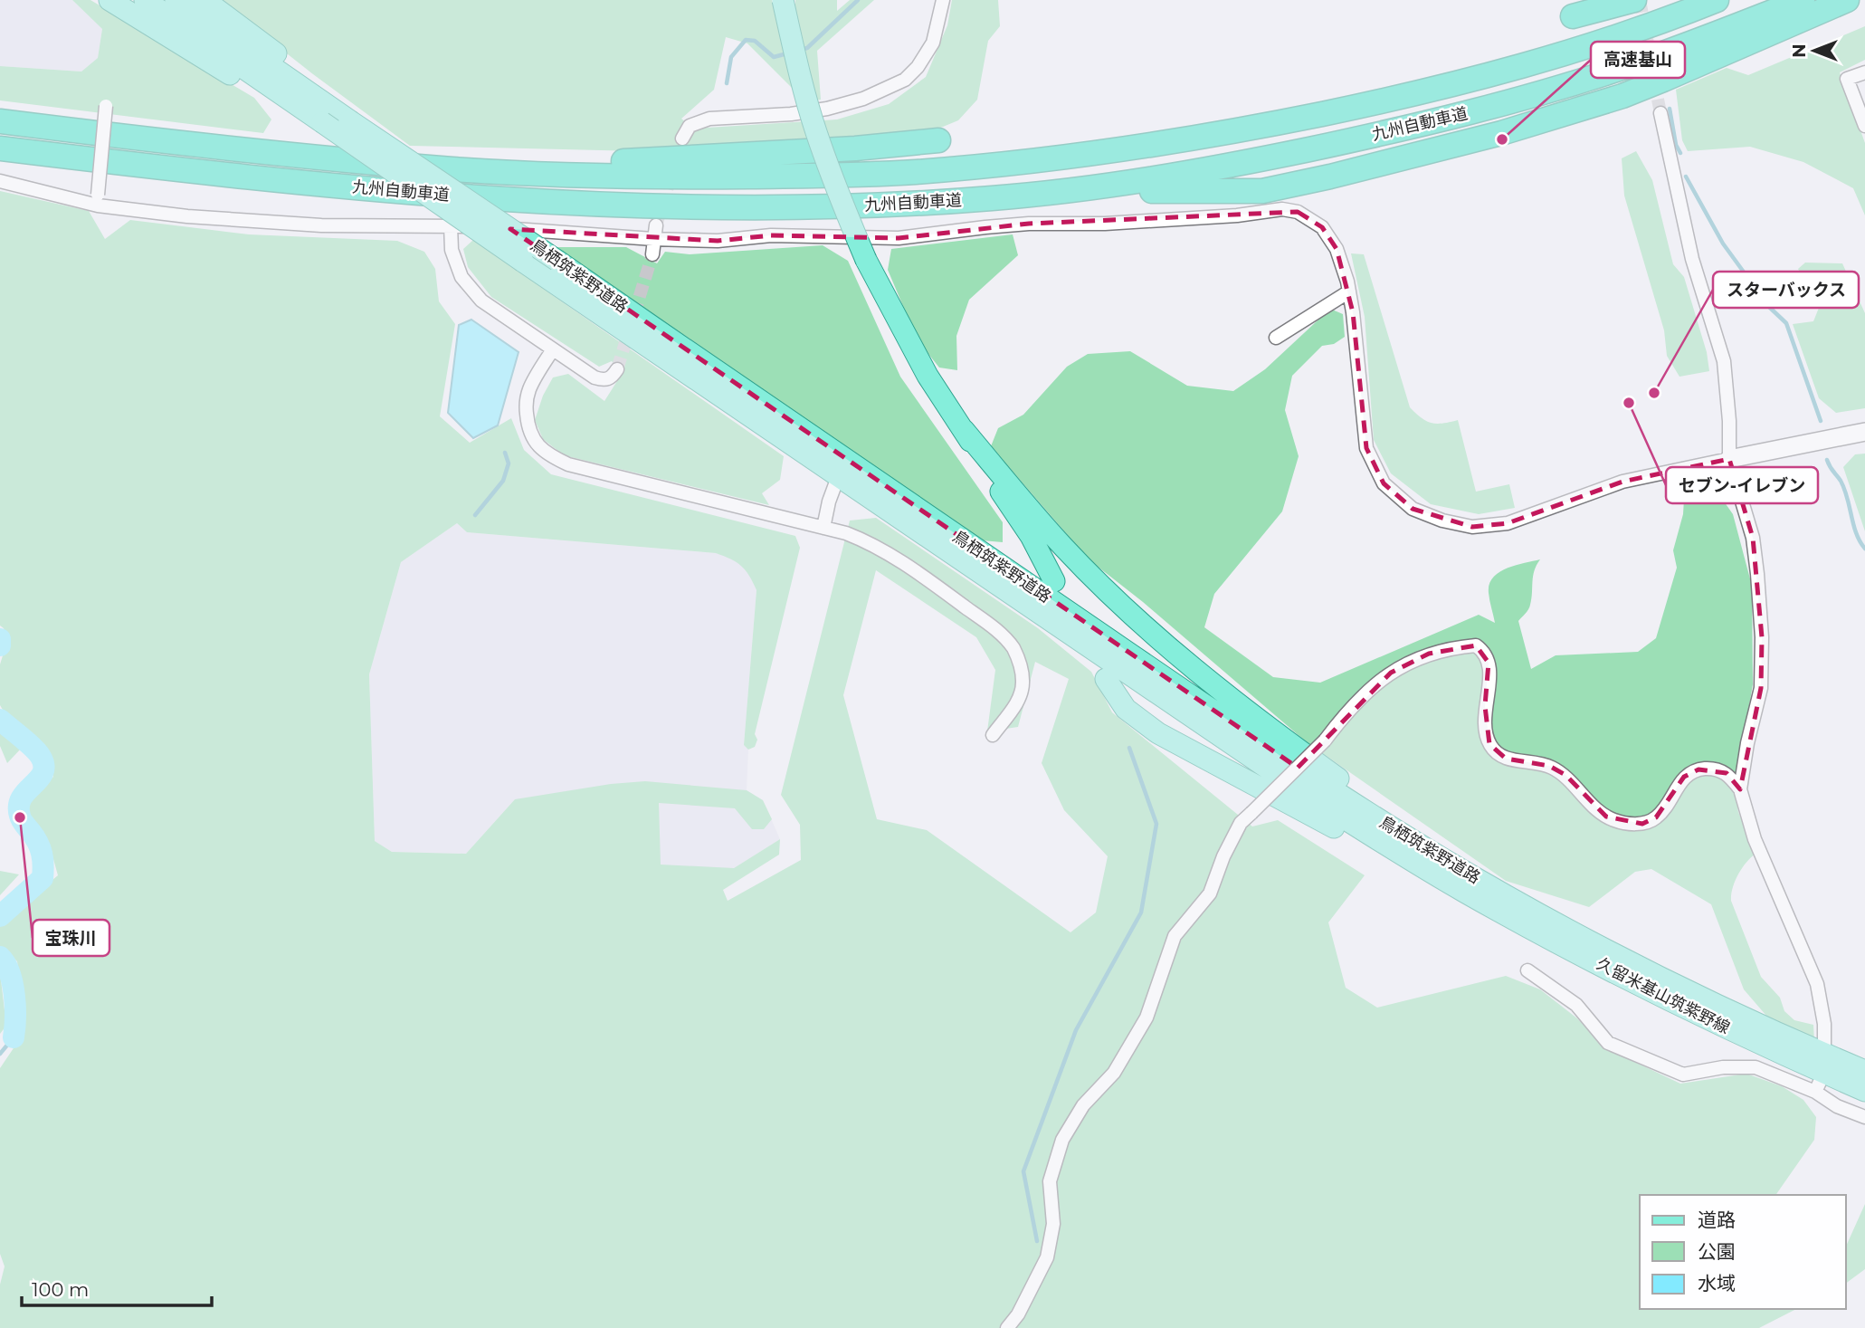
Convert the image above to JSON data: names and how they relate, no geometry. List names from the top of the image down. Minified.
{"streets":{"highway":["九州自動車道"],"main road":["鳥栖筑紫野道路","久留米基山筑紫野線"]},"crossings":[["鳥栖筑紫野道路","久留米基山筑紫野線"]],"places":["高速基山","スターバックス","セブン-イレブン","宝珠川"],"legend":["道路","公園","水域"],"scale_bar":"100 m","north":"left"}
